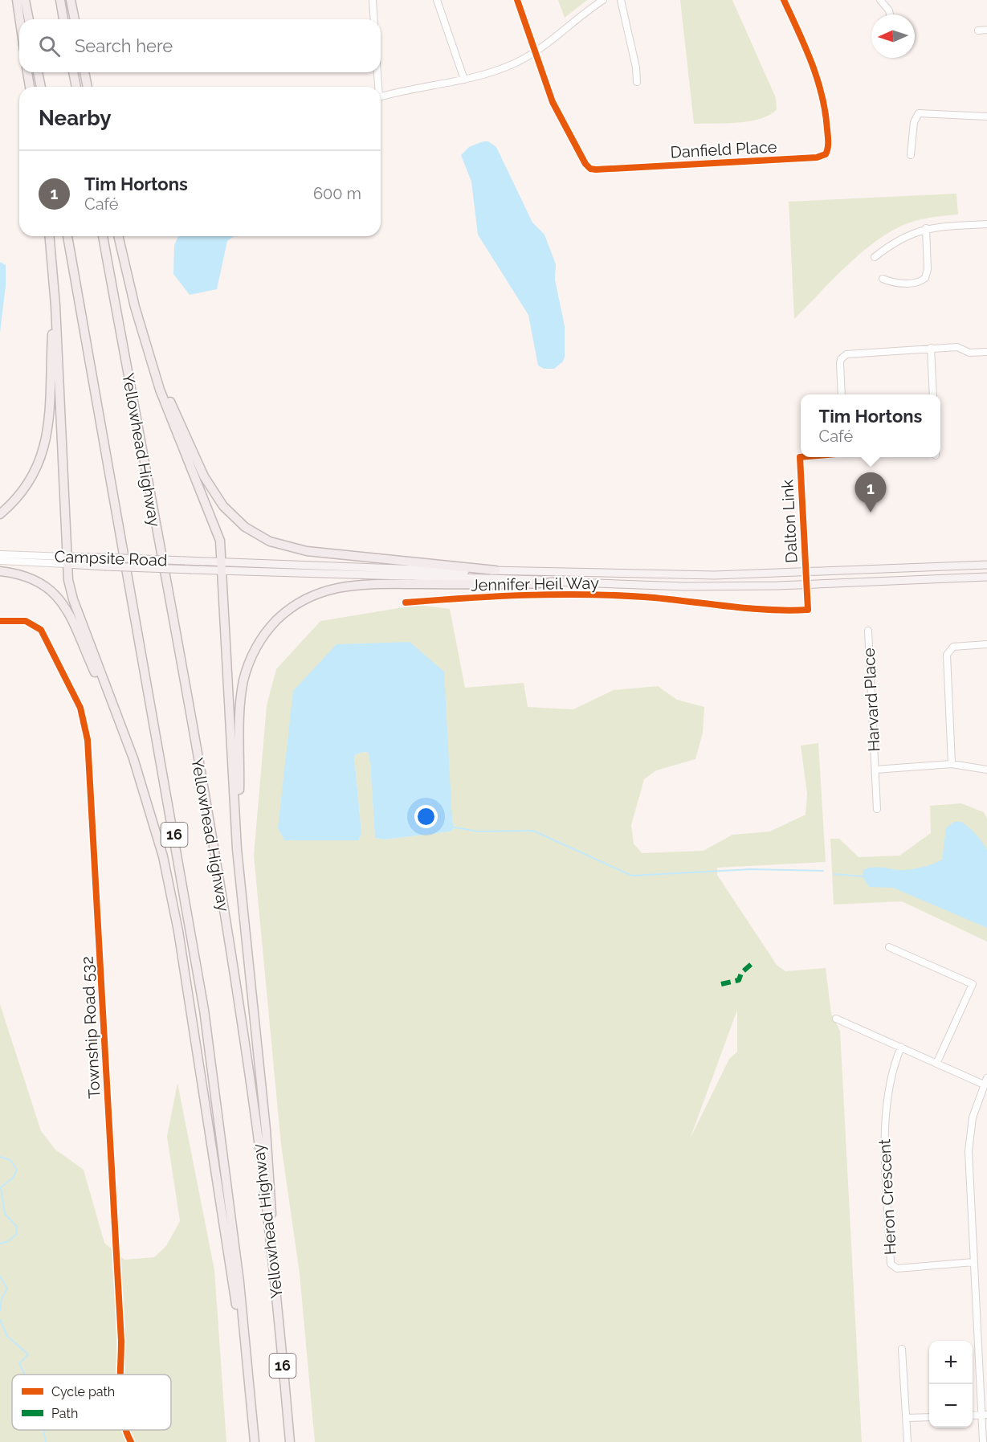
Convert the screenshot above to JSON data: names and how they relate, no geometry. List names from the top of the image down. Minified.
{"streets":{"highway":["Yellowhead Highway","16"],"main road":["Campsite Road","Jennifer Heil Way"],"street":["Danfield Place","Dalton Link","Harvard Place","Township Road 532","Heron Crescent"]},"crossings":[["Dalton Link","Jennifer Heil Way"],["Campsite Road","Jennifer Heil Way"]],"legend":["Cycle path","Path"],"north":"left","page":{"search":"Search here","heading":"Nearby","list":[{"mark":"1","name":"Tim Hortons","note":"Café","value":"600 m"}],"popup":["Tim Hortons","Café"],"pins":"1","map_buttons":["+","−"]}}
